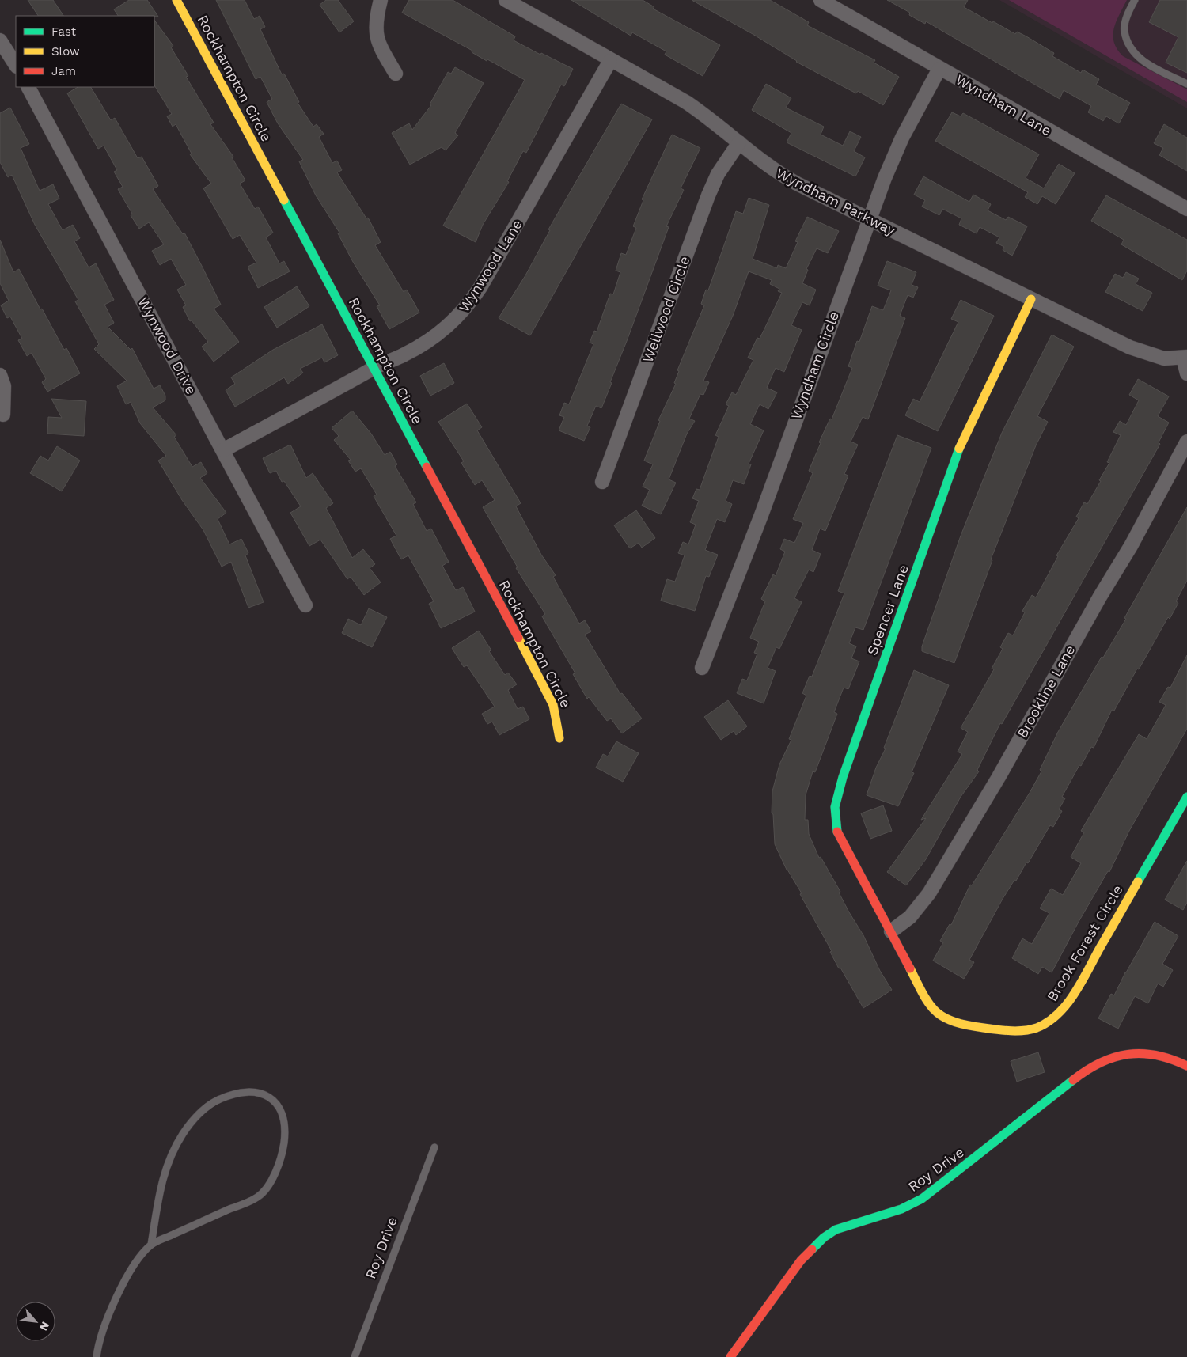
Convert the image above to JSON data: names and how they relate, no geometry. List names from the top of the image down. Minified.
{"streets":{"street":["Rockhampton Circle","Wyndham Lane","Wyndham Parkway","Wynwood Lane","Wellwood Circle","Wynwood Drive","Wyndham Circle","Spencer Lane","Brookline Lane","Brook Forest Circle","Roy Drive"]},"crossings":[["Rockhampton Circle","Wynwood Lane"],["Wyndham Lane","Wyndham Circle"],["Wyndham Parkway","Wynwood Lane"],["Wyndham Parkway","Wellwood Circle"],["Wyndham Parkway","Wyndham Circle"],["Wyndham Parkway","Spencer Lane"],["Wynwood Lane","Wynwood Drive"],["Spencer Lane","Brookline Lane"],["Spencer Lane","Brook Forest Circle"],["Brookline Lane","Brook Forest Circle"]],"legend":["Fast","Slow","Jam"],"north":"bottom right"}
